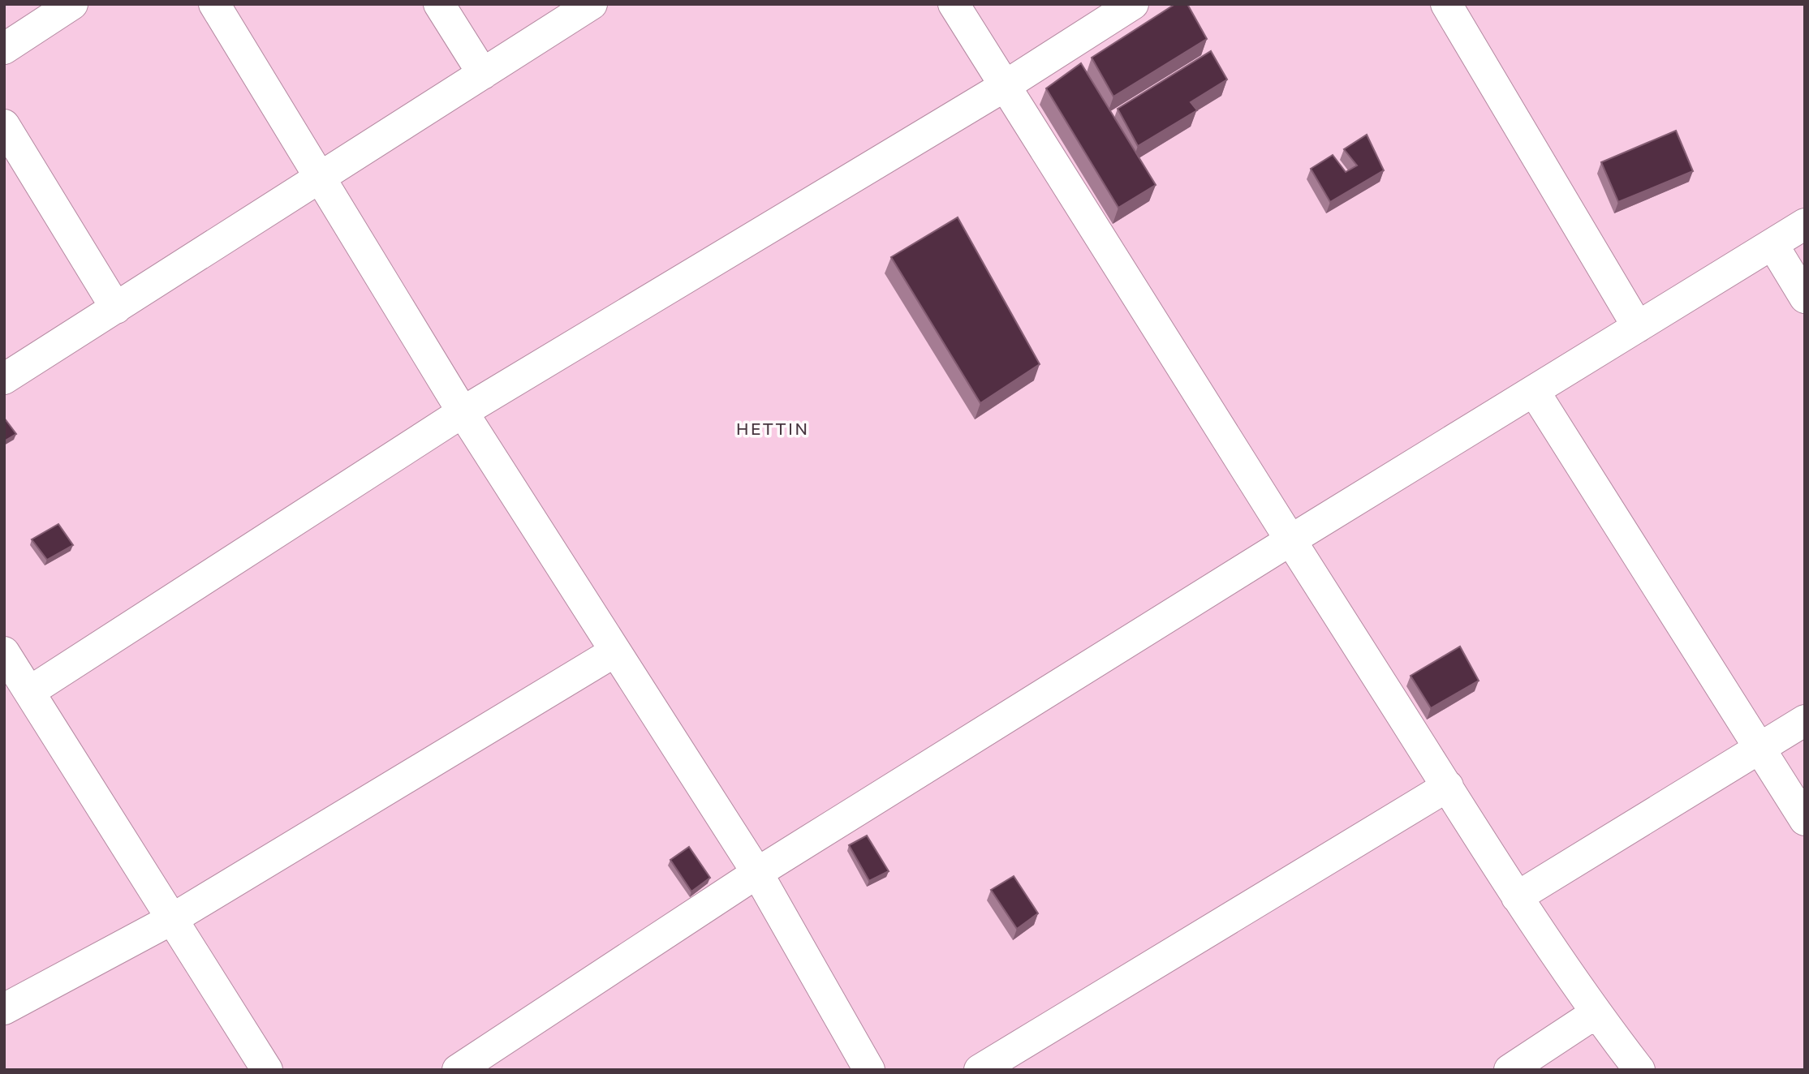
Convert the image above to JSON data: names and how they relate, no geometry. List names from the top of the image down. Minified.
{"districts":["HETTIN"]}
